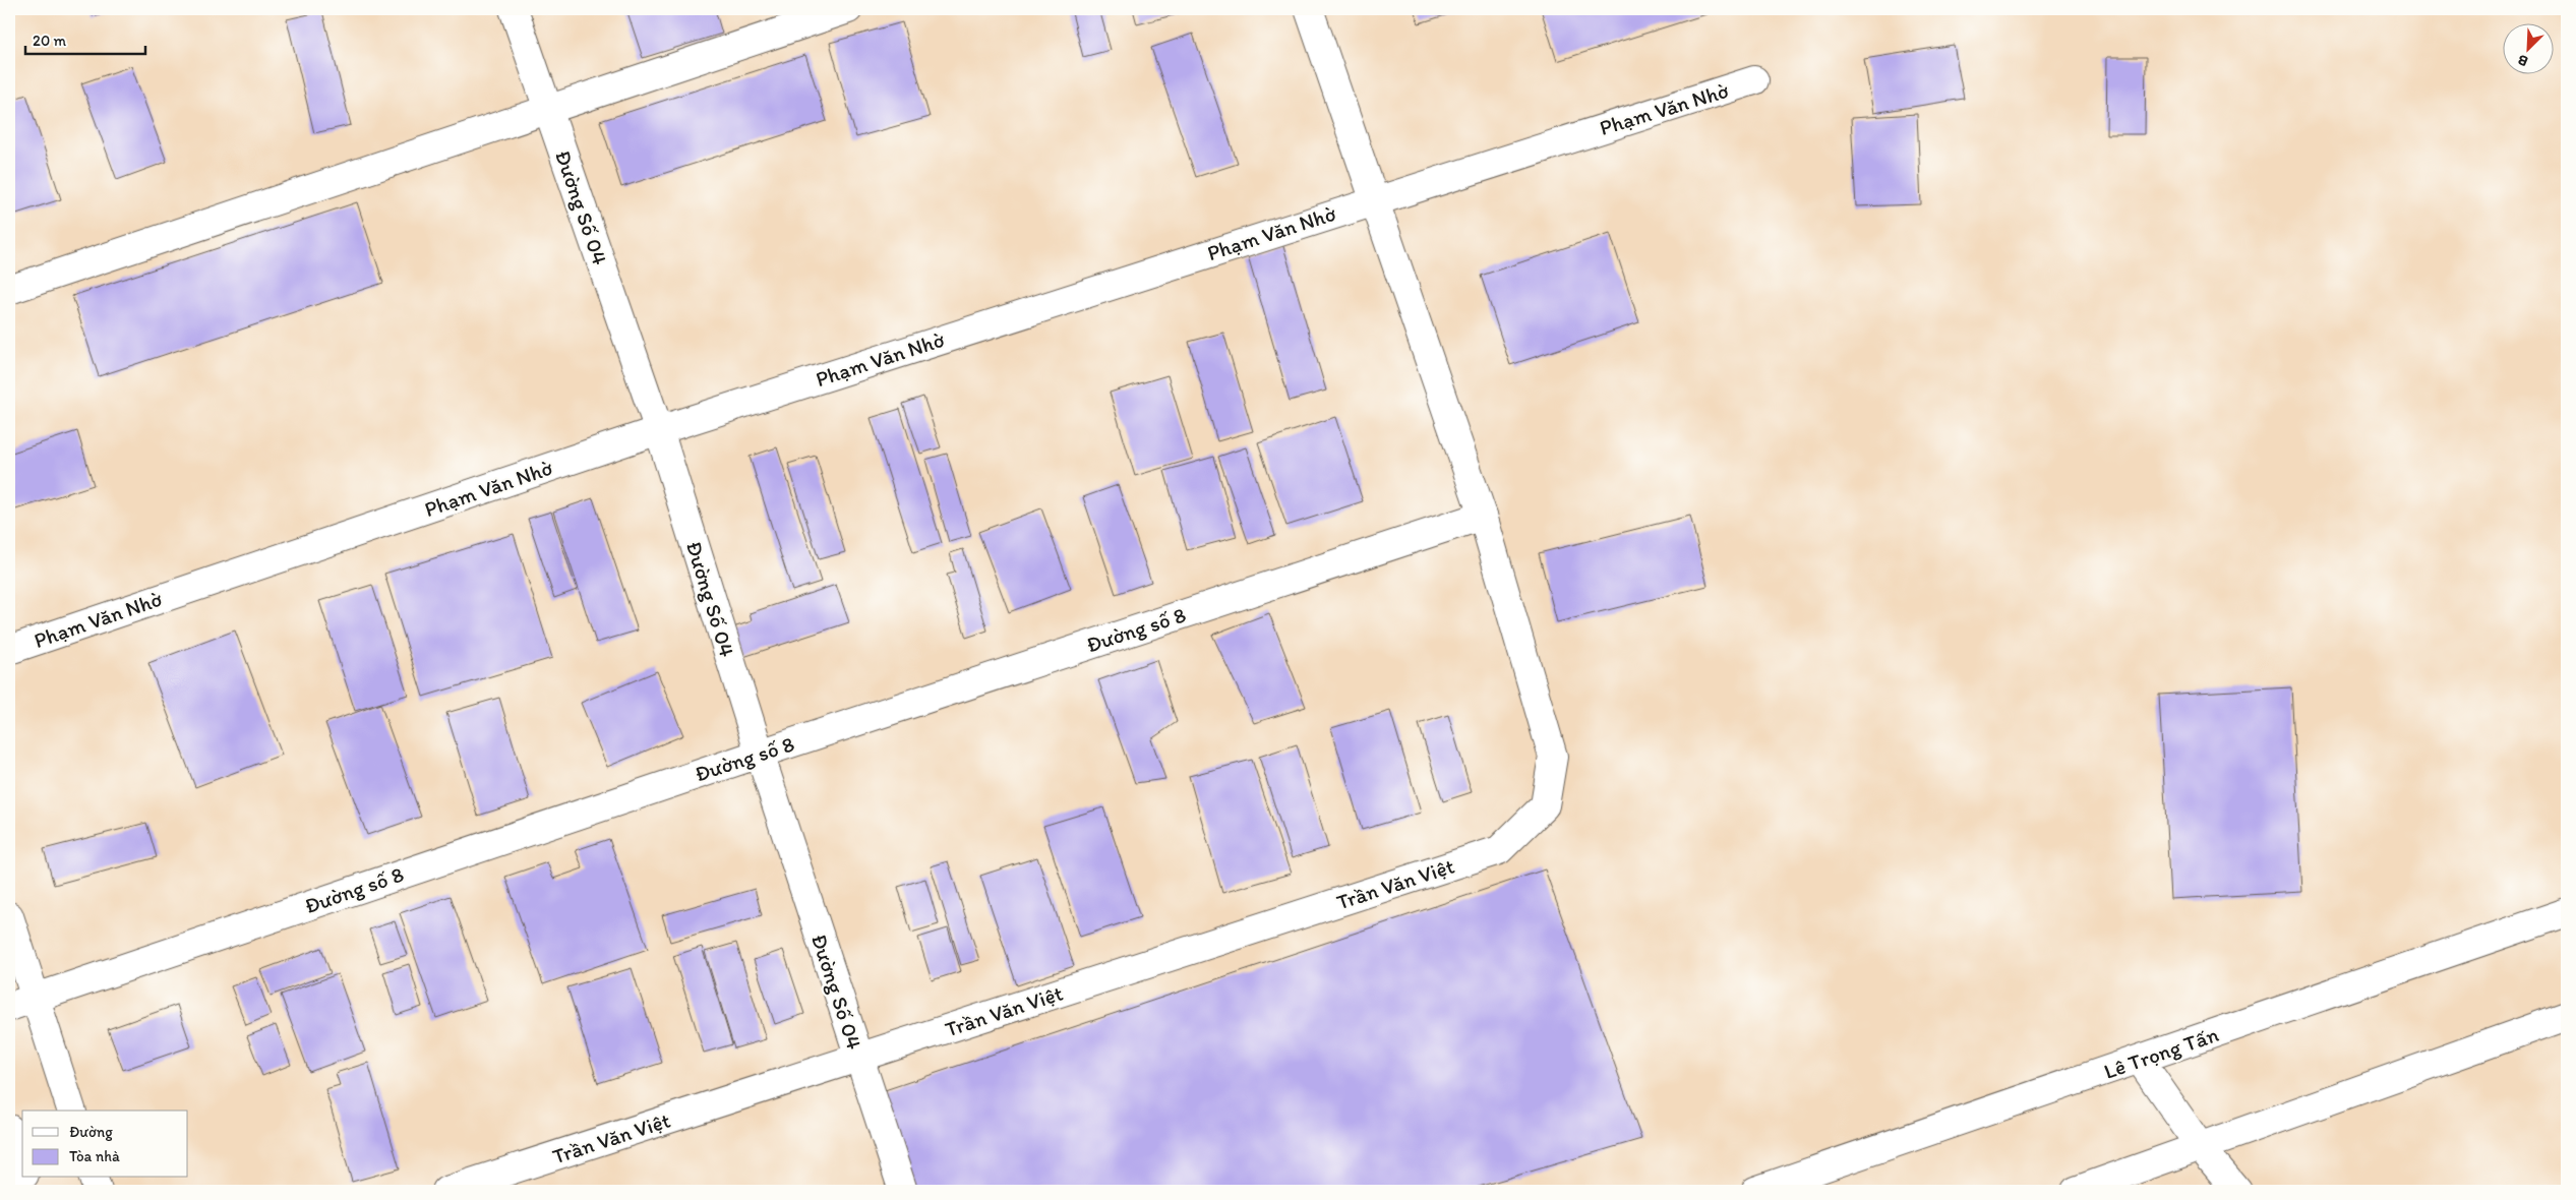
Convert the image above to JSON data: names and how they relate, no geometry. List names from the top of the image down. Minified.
{"streets":{"street":["Phạm Văn Nhờ","Đường Số 04","Đường số 8","Trần Văn Việt","Lê Trọng Tấn"]},"crossings":[["Phạm Văn Nhờ","Đường Số 04"],["Đường Số 04","Đường số 8"],["Đường Số 04","Trần Văn Việt"],["Đường số 8","Trần Văn Việt"]],"legend":["Đường","Tòa nhà"],"scale_bar":"20 m","north":"bottom left"}
